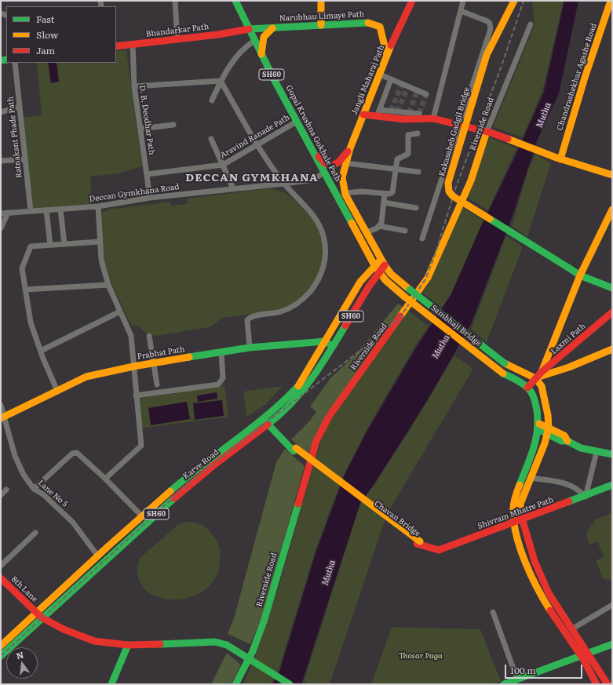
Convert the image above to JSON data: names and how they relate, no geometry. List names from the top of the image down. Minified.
{"streets":{"main road":["Narubhau Limaye Path","Bhandarkar Path","SH60","Chandrashekhar Agashe Road","Jangli Maharaj Path","Riverside Road","Kakasaheb Gadgil Bridge","Gopal Krushna Gokhale Path","Sambhaji Bridge","Laxmi Path","Prabhat Path","Karve Road","Shivram Mhatre Path","Chavan Bridge","8th Lane"],"street":["D. B. Deodhar Path","Aravind Ranade Path","Ratnakant Phade Path","Deccan Gymkhana Road","Lane No 5"]},"crossings":[["Narubhau Limaye Path","Bhandarkar Path"],["Narubhau Limaye Path","Jangli Maharaj Path"],["Narubhau Limaye Path","Gopal Krushna Gokhale Path"],["Bhandarkar Path","D. B. Deodhar Path"],["Bhandarkar Path","Gopal Krushna Gokhale Path"],["Jangli Maharaj Path","Gopal Krushna Gokhale Path"],["D. B. Deodhar Path","Aravind Ranade Path"],["D. B. Deodhar Path","Deccan Gymkhana Road"],["Gopal Krushna Gokhale Path","Aravind Ranade Path"],["Gopal Krushna Gokhale Path","Deccan Gymkhana Road"],["Gopal Krushna Gokhale Path","Sambhaji Bridge"],["Gopal Krushna Gokhale Path","Karve Road"],["Ratnakant Phade Path","Deccan Gymkhana Road"],["Sambhaji Bridge","Laxmi Path"],["Sambhaji Bridge","Karve Road"],["Prabhat Path","Karve Road"],["Prabhat Path","Lane No 5"],["Karve Road","Lane No 5"],["Karve Road","Chavan Bridge"],["Karve Road","8th Lane"],["Shivram Mhatre Path","Chavan Bridge"]],"districts":["DECCAN GYMKHANA"],"water":["Mutha"],"parks":["Thosar Paga"],"legend":["Fast","Slow","Jam"],"scale_bar":"100 m","north":"top"}
